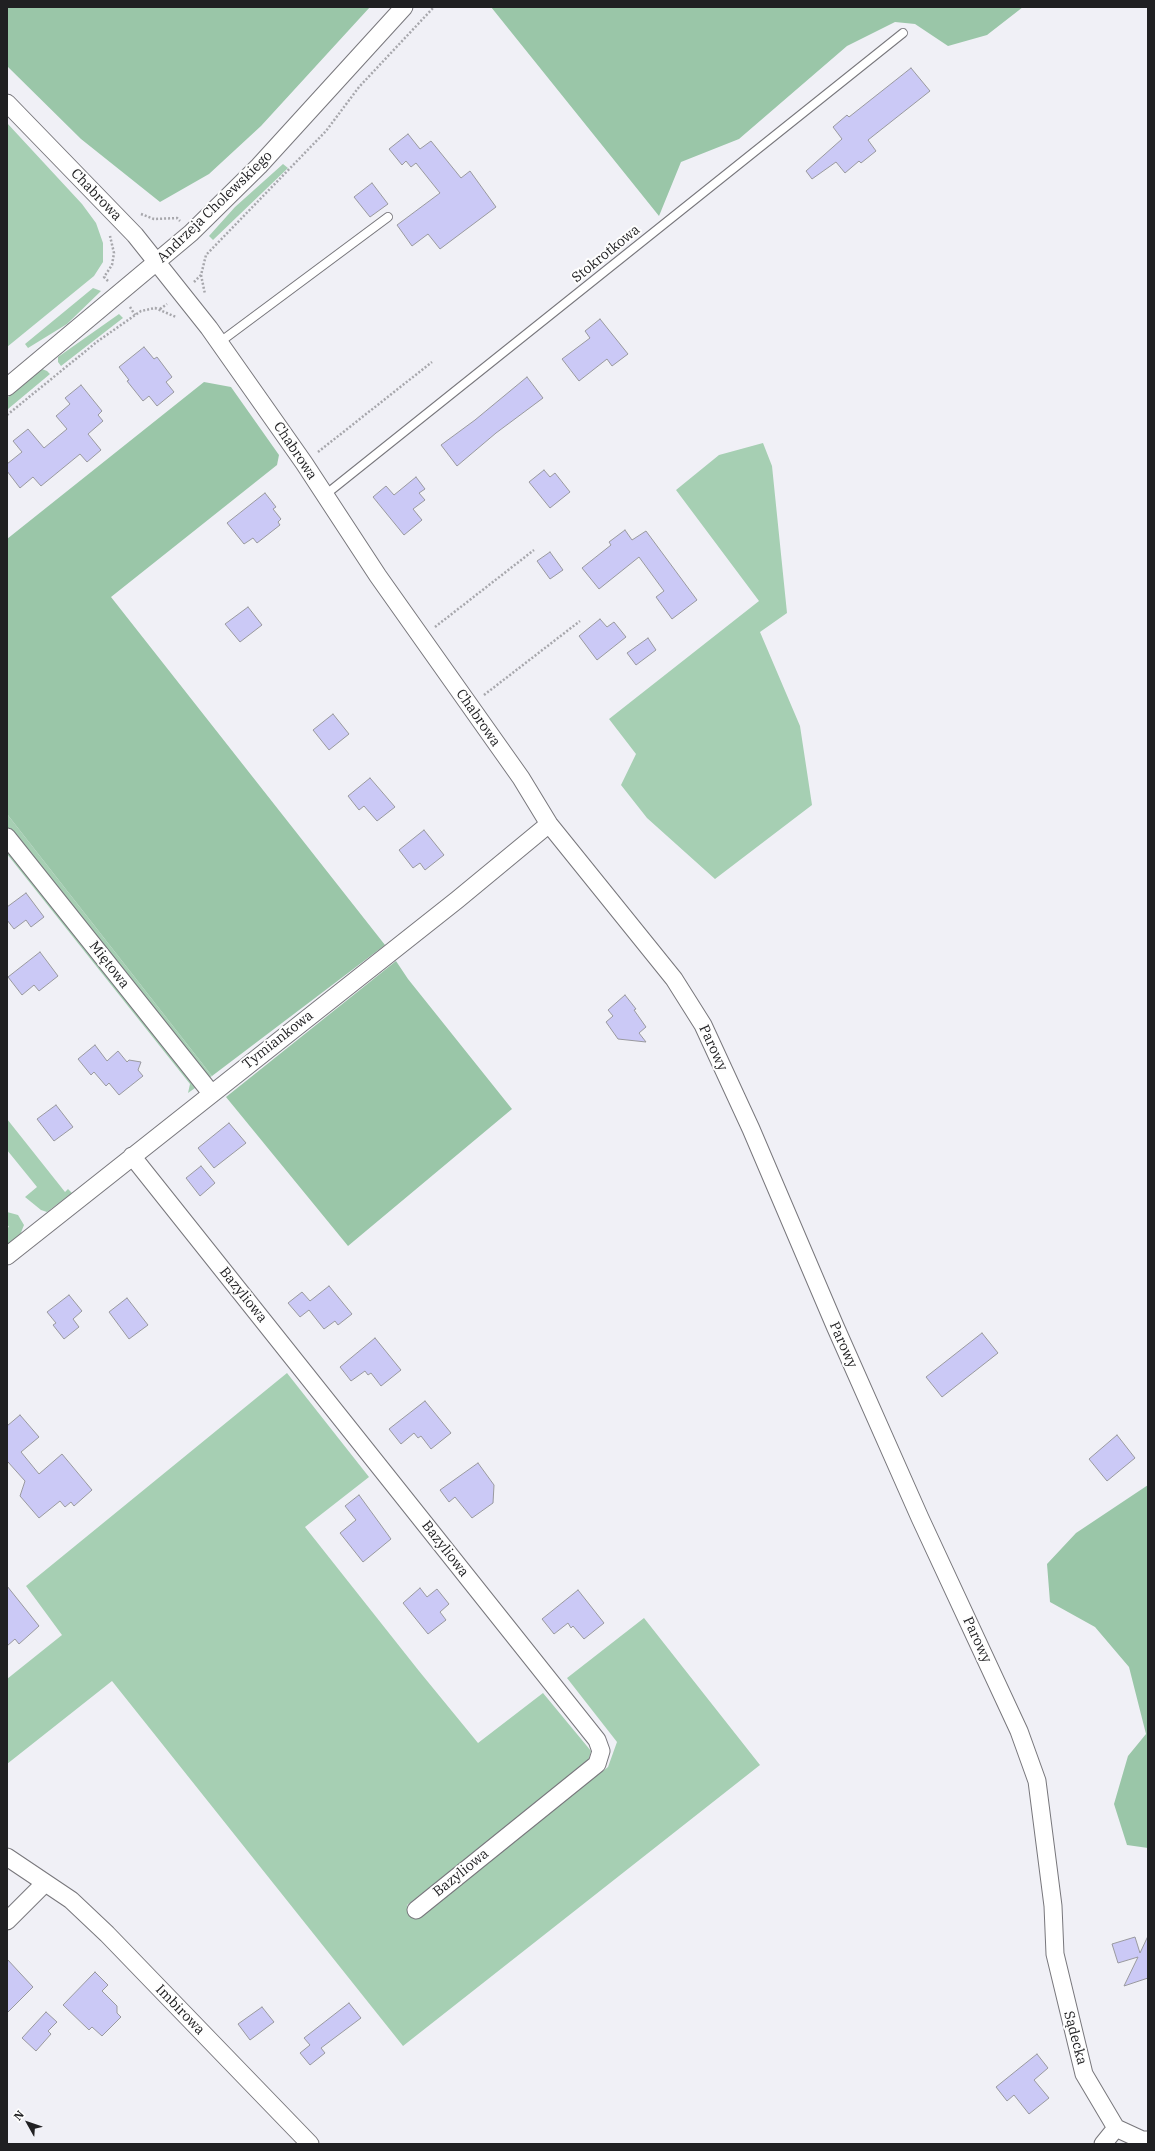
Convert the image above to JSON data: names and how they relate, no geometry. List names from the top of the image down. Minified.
{"streets":{"street":["Chabrowa","Andrzeja Cholewskiego","Miętowa","Tymiankowa","Parowy","Bazyliowa","Imbirowa","Sądecka"],"lane":["Stokrotkowa"]},"crossings":[["Chabrowa","Andrzeja Cholewskiego"],["Chabrowa","Stokrotkowa"],["Chabrowa","Tymiankowa"],["Chabrowa","Parowy"],["Miętowa","Tymiankowa"],["Tymiankowa","Parowy"],["Tymiankowa","Bazyliowa"],["Parowy","Sądecka"]],"north":"top left"}
